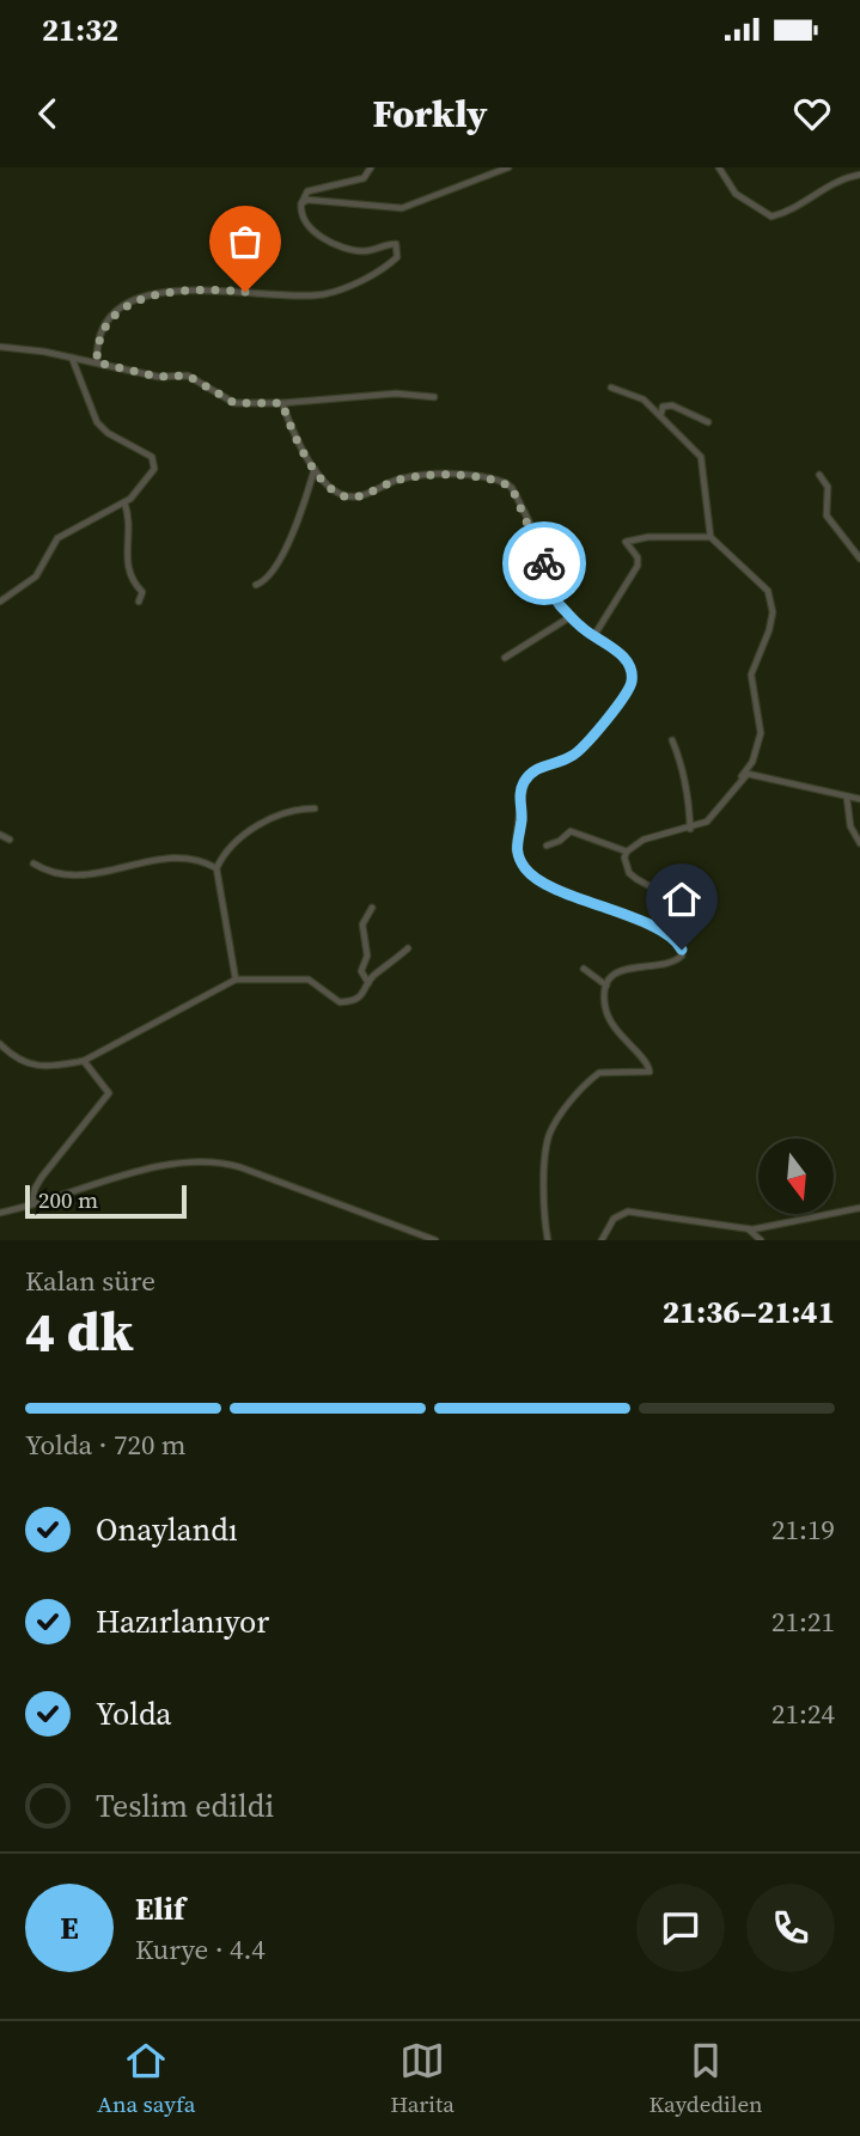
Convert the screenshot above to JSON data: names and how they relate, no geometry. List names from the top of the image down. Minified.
{"scale_bar":"200 m","north":"bottom","page":{"status":"21:32","header":"Forkly","scale":"200 m","heading":["4 dk","Kalan süre","21:36–21:41"],"panel":["Elif","Kurye · 4.4"],"bar":"Yolda · 720 m","list":[["Onaylandı","21:19"],["Hazırlanıyor","21:21"],["Yolda","21:24"],"Teslim edildi"],"round":"E","tabs":["Ana sayfa","Harita","Kaydedilen"]}}
